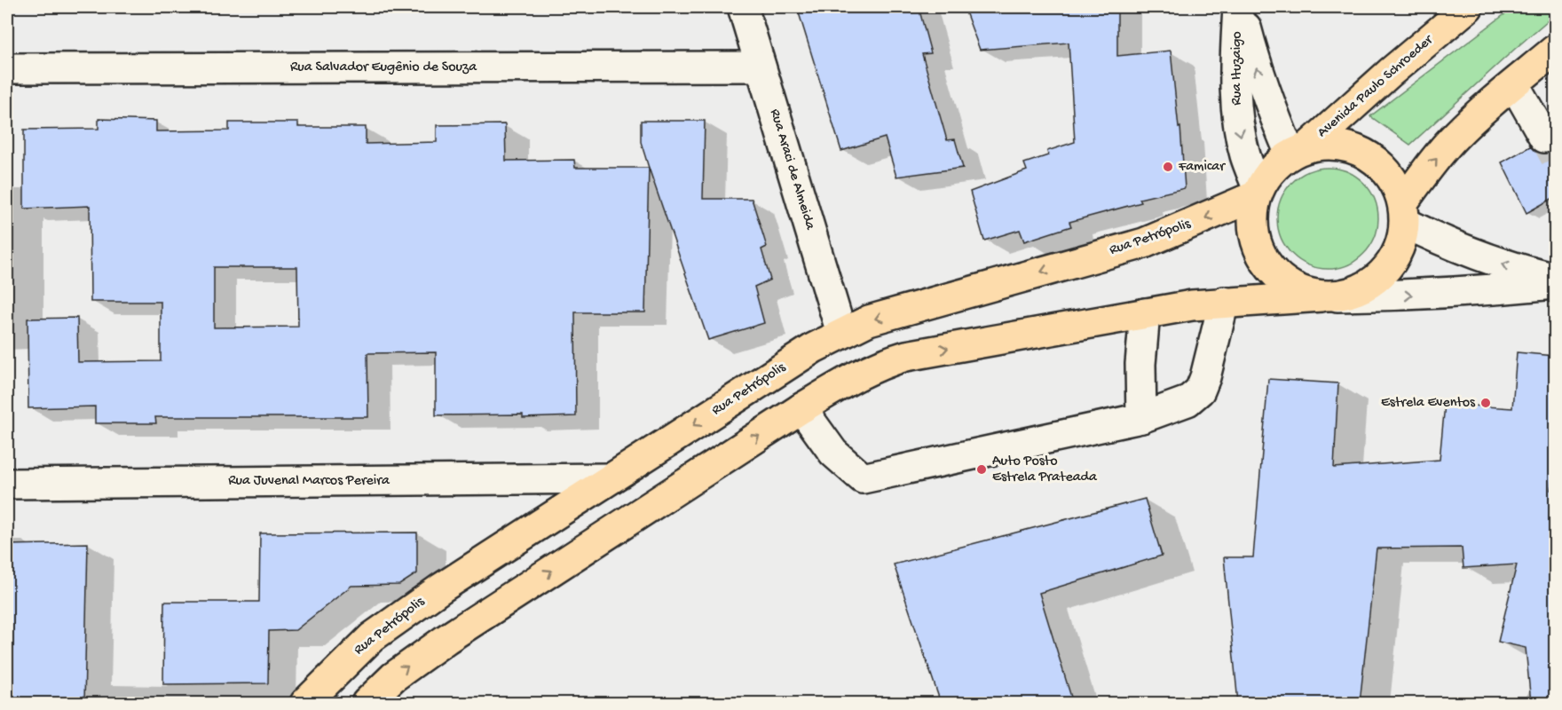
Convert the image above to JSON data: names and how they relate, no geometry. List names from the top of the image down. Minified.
{"streets":{"main road":["Avenida Paulo Schroeder","Rua Petrópolis"],"street":["Rua Salvador Eugênio de Souza","Rua Ituzaigo","Rua Araci de Almeida","Rua Juvenal Marcos Pereira"]},"crossings":[["Rua Salvador Eugênio de Souza","Rua Araci de Almeida"],["Rua Ituzaigo","Avenida Paulo Schroeder"],["Rua Ituzaigo","Rua Petrópolis"],["Avenida Paulo Schroeder","Rua Petrópolis"],["Rua Araci de Almeida","Rua Petrópolis"],["Rua Petrópolis","Rua Juvenal Marcos Pereira"]],"places":["Famicar","Estrela Eventos","Auto Posto Estrela Prateada"]}
